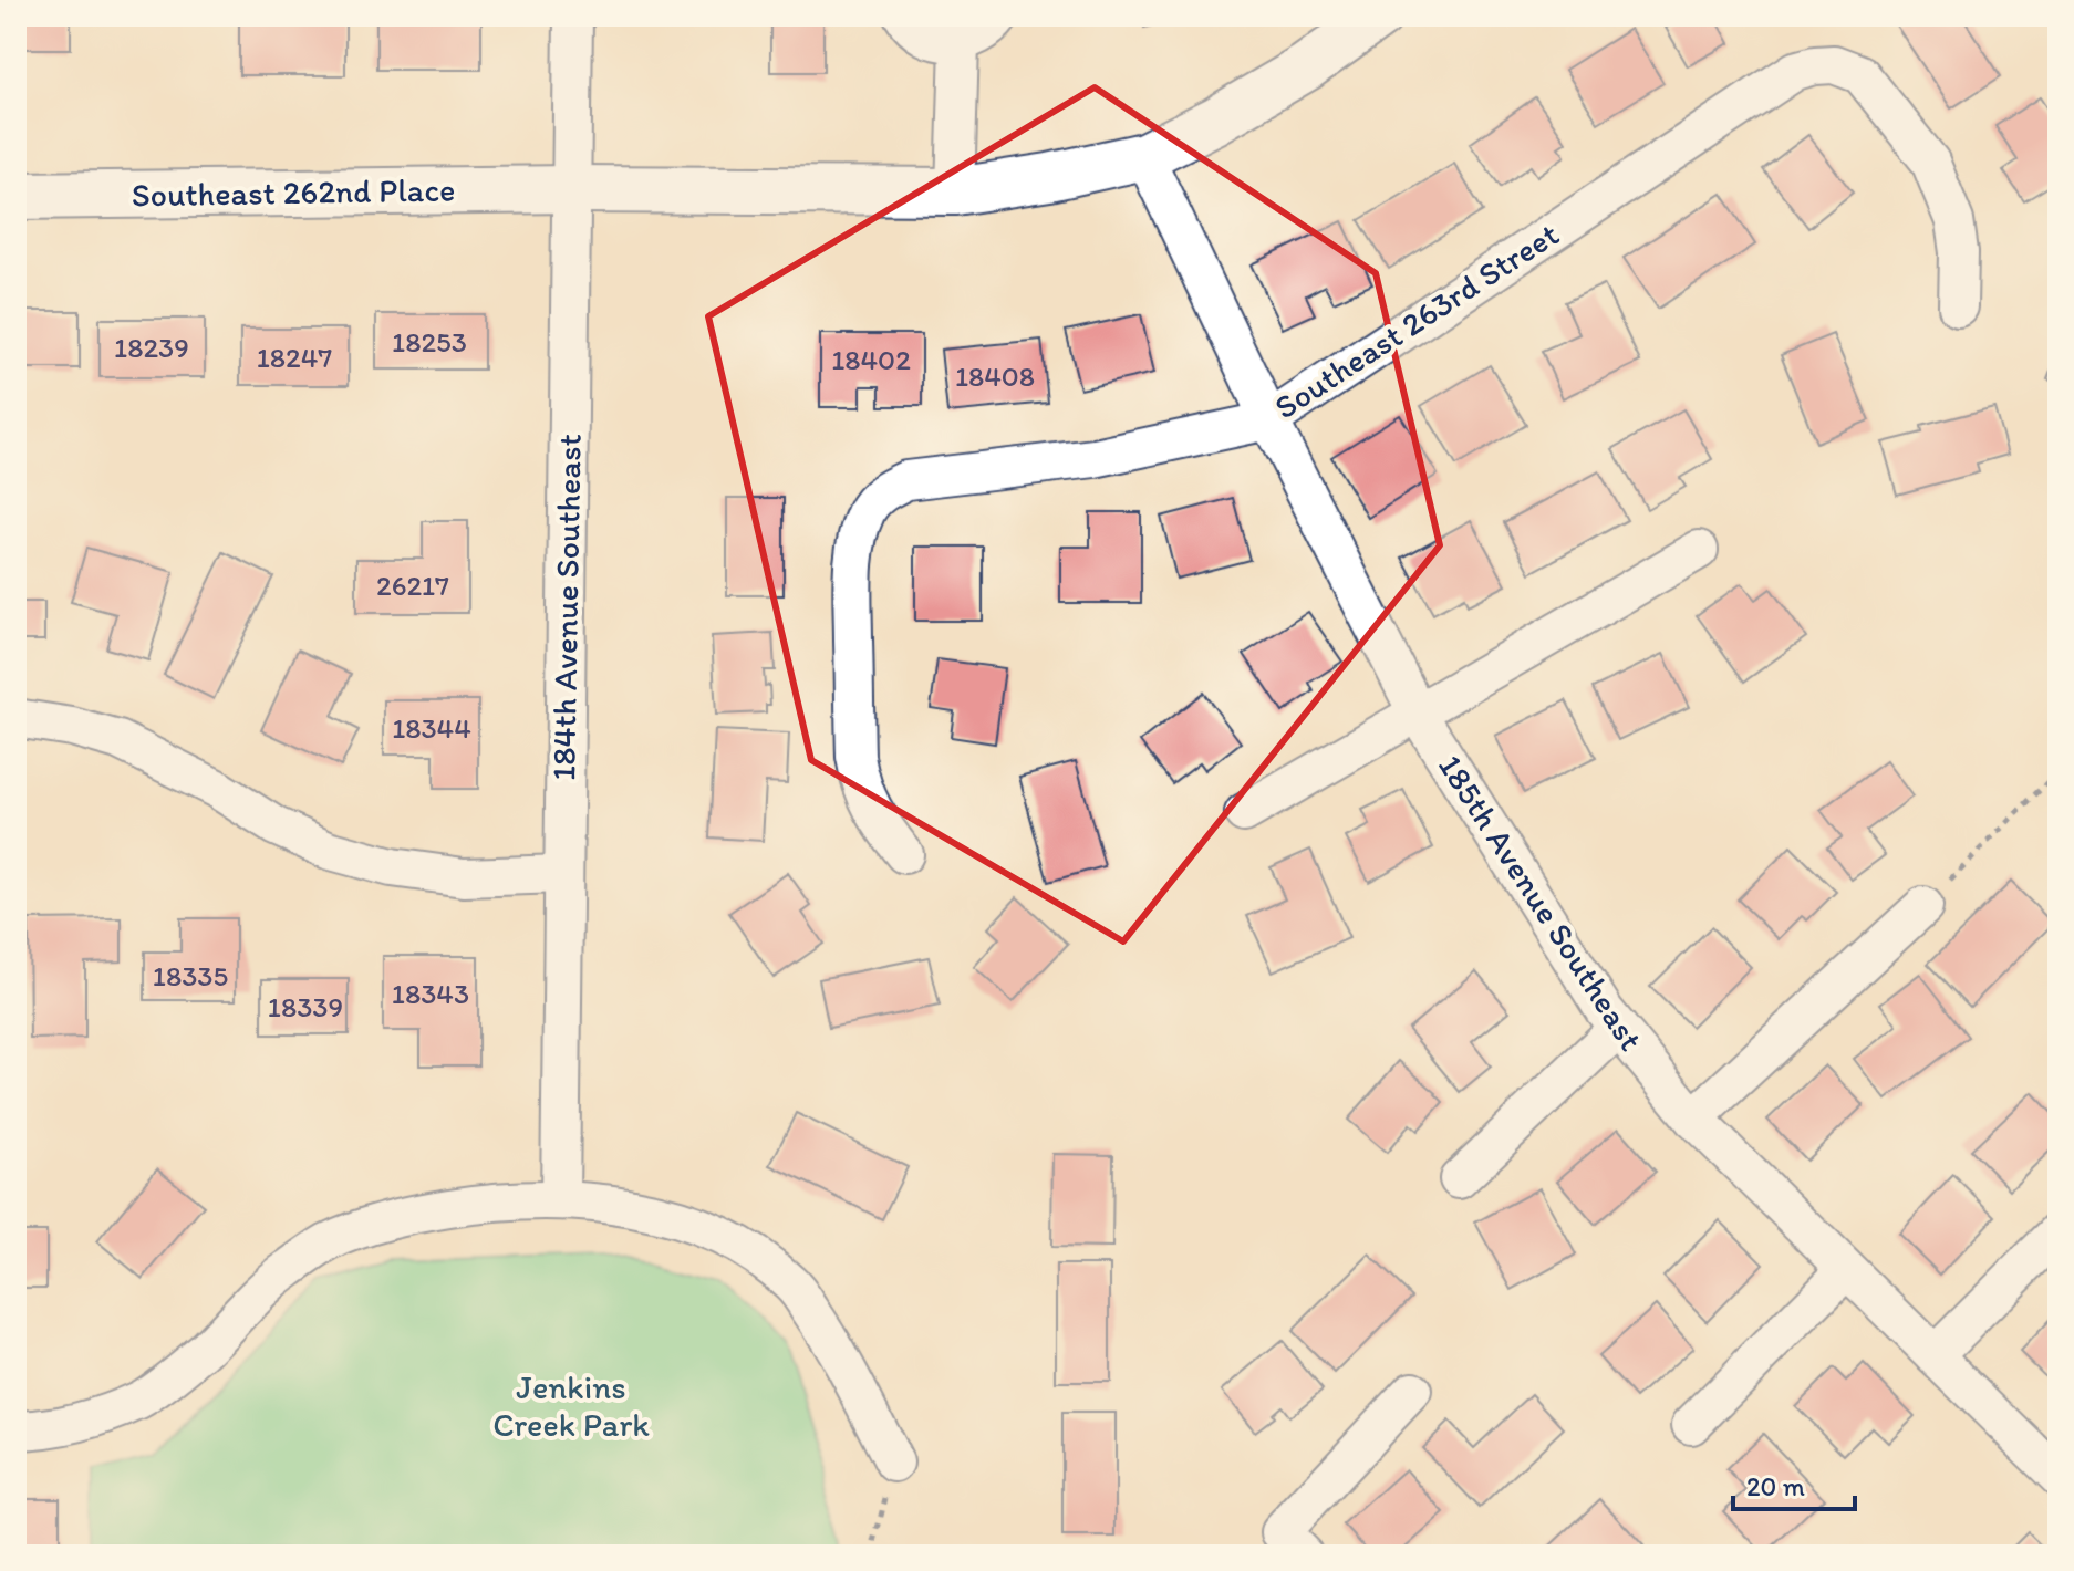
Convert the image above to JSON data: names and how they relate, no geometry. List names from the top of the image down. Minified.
{"streets":{"street":["Southeast 262nd Place","Southeast 263rd Street","184th Avenue Southeast","185th Avenue Southeast"]},"crossings":[["Southeast 262nd Place","184th Avenue Southeast"],["Southeast 262nd Place","185th Avenue Southeast"],["Southeast 263rd Street","185th Avenue Southeast"]],"parks":["Jenkins Creek Park"],"house_numbers":["18253","18239","18247","18402","18408","26217","18344","18335","18343","18339"],"scale_bar":"20 m"}
